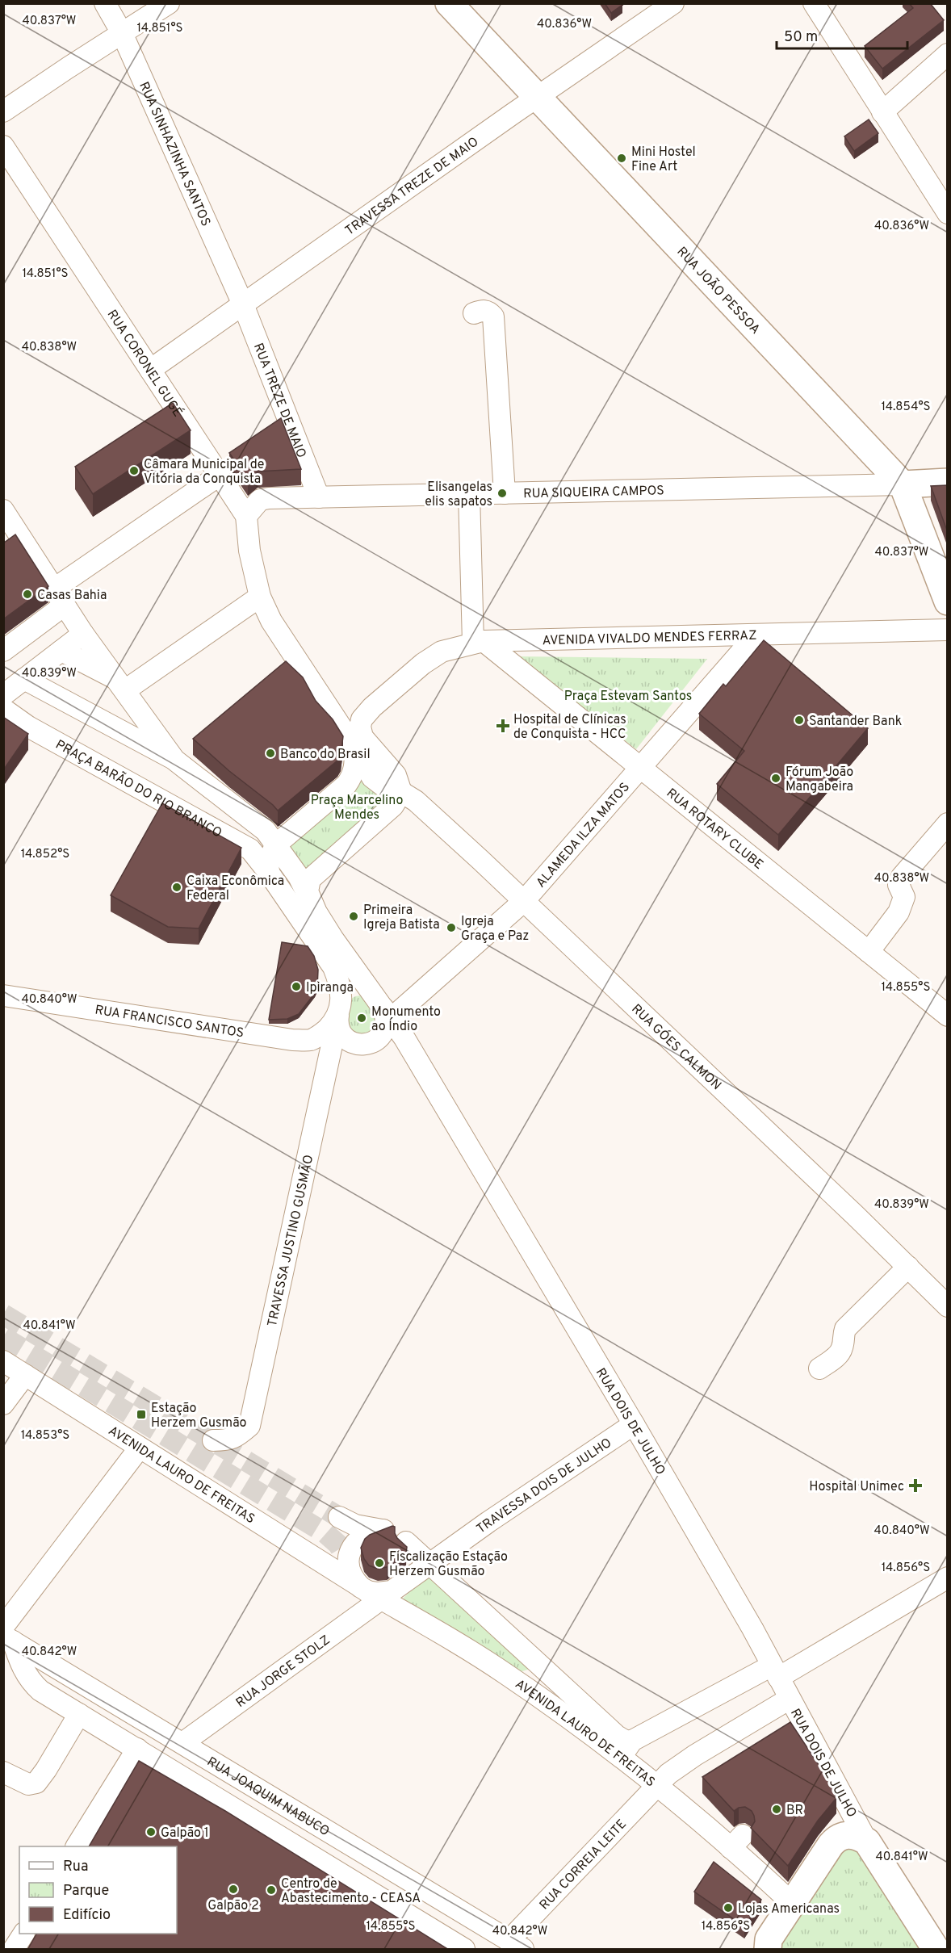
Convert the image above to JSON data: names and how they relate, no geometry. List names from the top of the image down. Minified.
{"streets":{"main road":["RUA JOÃO PESSOA","RUA SIQUEIRA CAMPOS"],"street":["RUA SINHAZINHA SANTOS","TRAVESSA TREZE DE MAIO","RUA CORONEL GUGÉ","RUA TREZE DE MAIO","AVENIDA VIVALDO MENDES FERRAZ","PRAÇA BARÃO DO RIO BRANCO","RUA ROTARY CLUBE","ALAMEDA ILZA MATOS","RUA FRANCISCO SANTOS","RUA GÓES CALMON","TRAVESSA JUSTINO GUSMÃO","RUA DOIS DE JULHO","AVENIDA LAURO DE FREITAS","TRAVESSA DOIS DE JULHO","RUA JORGE STOLZ","RUA JOAQUIM NABUCO","RUA CORREIA LEITE"]},"crossings":[["RUA SINHAZINHA SANTOS","TRAVESSA TREZE DE MAIO"],["RUA SINHAZINHA SANTOS","RUA TREZE DE MAIO"],["TRAVESSA TREZE DE MAIO","RUA JOÃO PESSOA"],["TRAVESSA TREZE DE MAIO","RUA CORONEL GUGÉ"],["TRAVESSA TREZE DE MAIO","RUA TREZE DE MAIO"],["RUA JOÃO PESSOA","RUA SIQUEIRA CAMPOS"],["RUA CORONEL GUGÉ","RUA SIQUEIRA CAMPOS"],["RUA TREZE DE MAIO","RUA SIQUEIRA CAMPOS"],["AVENIDA VIVALDO MENDES FERRAZ","RUA ROTARY CLUBE"],["PRAÇA BARÃO DO RIO BRANCO","ALAMEDA ILZA MATOS"],["PRAÇA BARÃO DO RIO BRANCO","RUA FRANCISCO SANTOS"],["PRAÇA BARÃO DO RIO BRANCO","TRAVESSA JUSTINO GUSMÃO"],["PRAÇA BARÃO DO RIO BRANCO","RUA DOIS DE JULHO"],["RUA ROTARY CLUBE","ALAMEDA ILZA MATOS"],["ALAMEDA ILZA MATOS","RUA FRANCISCO SANTOS"],["ALAMEDA ILZA MATOS","RUA GÓES CALMON"],["ALAMEDA ILZA MATOS","TRAVESSA JUSTINO GUSMÃO"],["ALAMEDA ILZA MATOS","RUA DOIS DE JULHO"],["RUA FRANCISCO SANTOS","TRAVESSA JUSTINO GUSMÃO"],["RUA FRANCISCO SANTOS","RUA DOIS DE JULHO"],["TRAVESSA JUSTINO GUSMÃO","RUA DOIS DE JULHO"],["RUA DOIS DE JULHO","TRAVESSA DOIS DE JULHO"],["RUA DOIS DE JULHO","RUA CORREIA LEITE"],["AVENIDA LAURO DE FREITAS","TRAVESSA DOIS DE JULHO"],["AVENIDA LAURO DE FREITAS","RUA JORGE STOLZ"],["AVENIDA LAURO DE FREITAS","RUA CORREIA LEITE"],["TRAVESSA DOIS DE JULHO","RUA JORGE STOLZ"],["RUA JORGE STOLZ","RUA JOAQUIM NABUCO"],["RUA JOAQUIM NABUCO","RUA CORREIA LEITE"]],"parks":["Praça Estevam Santos","Praça Marcelino Mendes"],"places":{"other":["Mini Hostel Fine Art","Câmara Municipal de Vitória da Conquista","Elisangelas elis sapatos","Casas Bahia","Santander Bank","Banco do Brasil","Fórum João Mangabeira","Caixa Econômica Federal","Primeira Igreja Batista","Igreja Graça e Paz","Ipiranga","Monumento ao Índio","Fiscalização Estação Herzem Gusmão","BR","Galpão 1","Galpão 2","Centro de Abastecimento - CEASA","Lojas Americanas"],"health":["Hospital de Clínicas de Conquista - HCC","Hospital Unimec"],"transit":["Estação Herzem Gusmão"]},"legend":["Rua","Parque","Edifício"],"scale_bar":"50 m","coordinates":["40.837°W","40.836°W","14.851°S","40.838°W","14.854°S","40.839°W","14.852°S","14.855°S","40.840°W","40.841°W","14.853°S","14.856°S","40.842°W"]}
